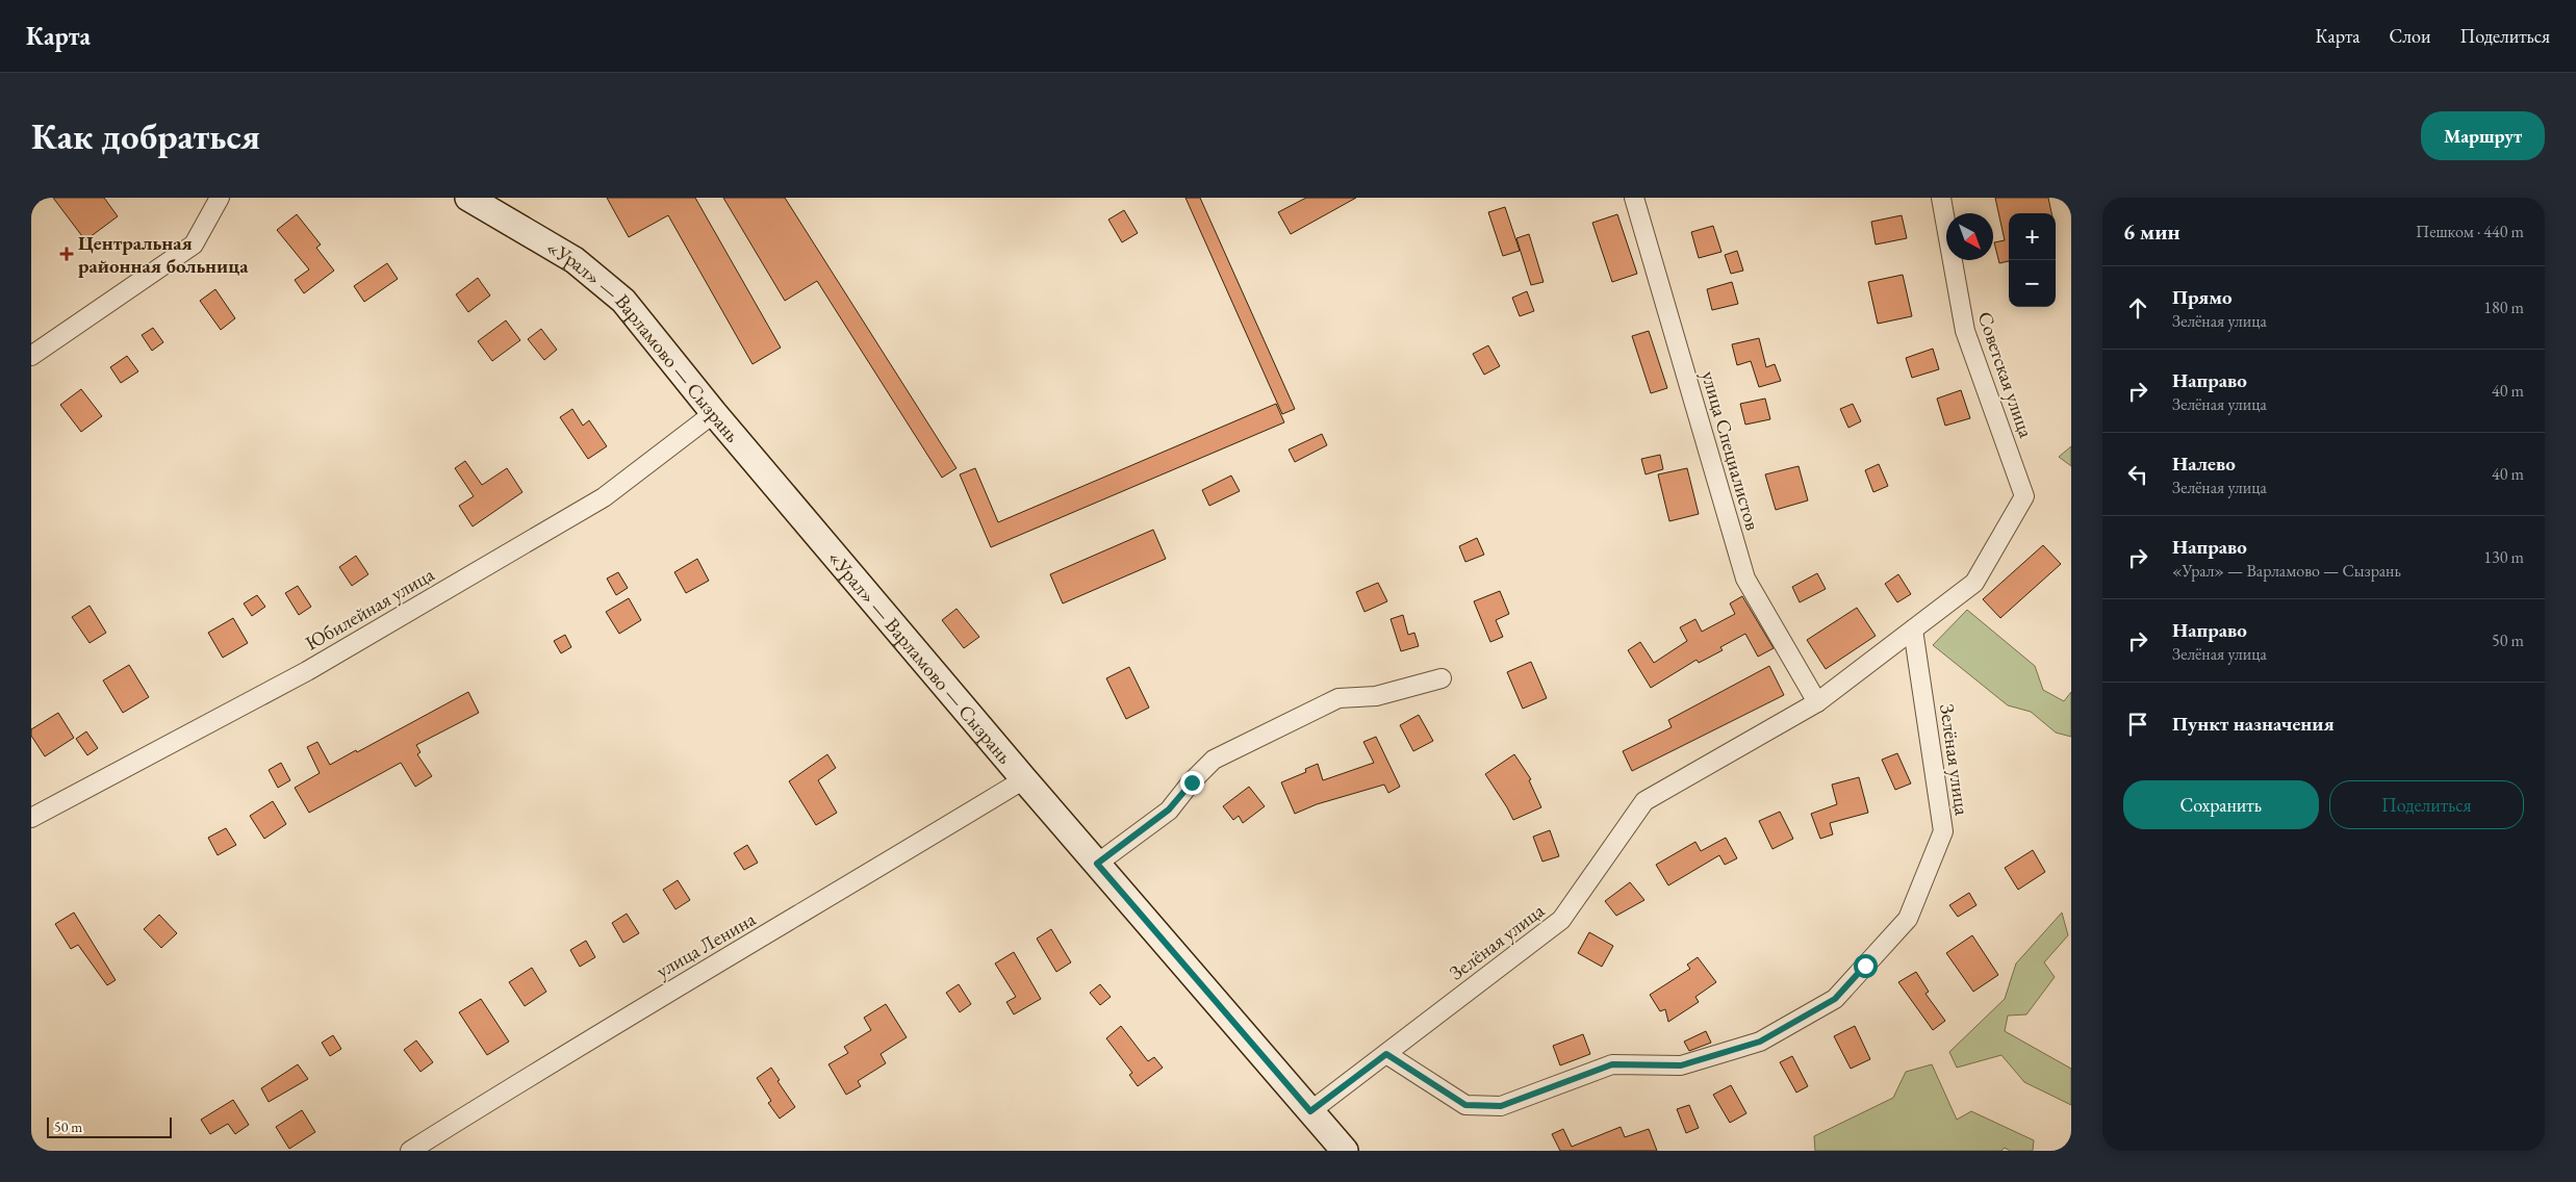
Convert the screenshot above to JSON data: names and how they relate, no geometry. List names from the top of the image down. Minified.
{"streets":{"main road":["«Урал» — Варламово — Сызрань"],"street":["Советская улица","улица Специалистов","Юбилейная улица","Зелёная улица","улица Ленина"]},"crossings":[["«Урал» — Варламово — Сызрань","Юбилейная улица"],["«Урал» — Варламово — Сызрань","Зелёная улица"],["«Урал» — Варламово — Сызрань","улица Ленина"],["Советская улица","Зелёная улица"],["улица Специалистов","Зелёная улица"]],"places":{"health":["Центральная районная больница"]},"scale_bar":"50 m","north":"bottom right","page":{"header":"Карта","nav":["Карта","Слои","Поделиться"],"buttons":["Маршрут",["Сохранить","Поделиться"]],"title":"Как добраться","heading":["6 мин","Пешком · 440 m"],"map_buttons":["+","−"],"list":[["Прямо","Зелёная улица","180 m"],["Направо","Зелёная улица","40 m"],["Налево","Зелёная улица","40 m"],["Направо","«Урал» — Варламово — Сызрань","130 m"],["Направо","Зелёная улица","50 m"],"Пункт назначения"],"scale":"50 m"}}
